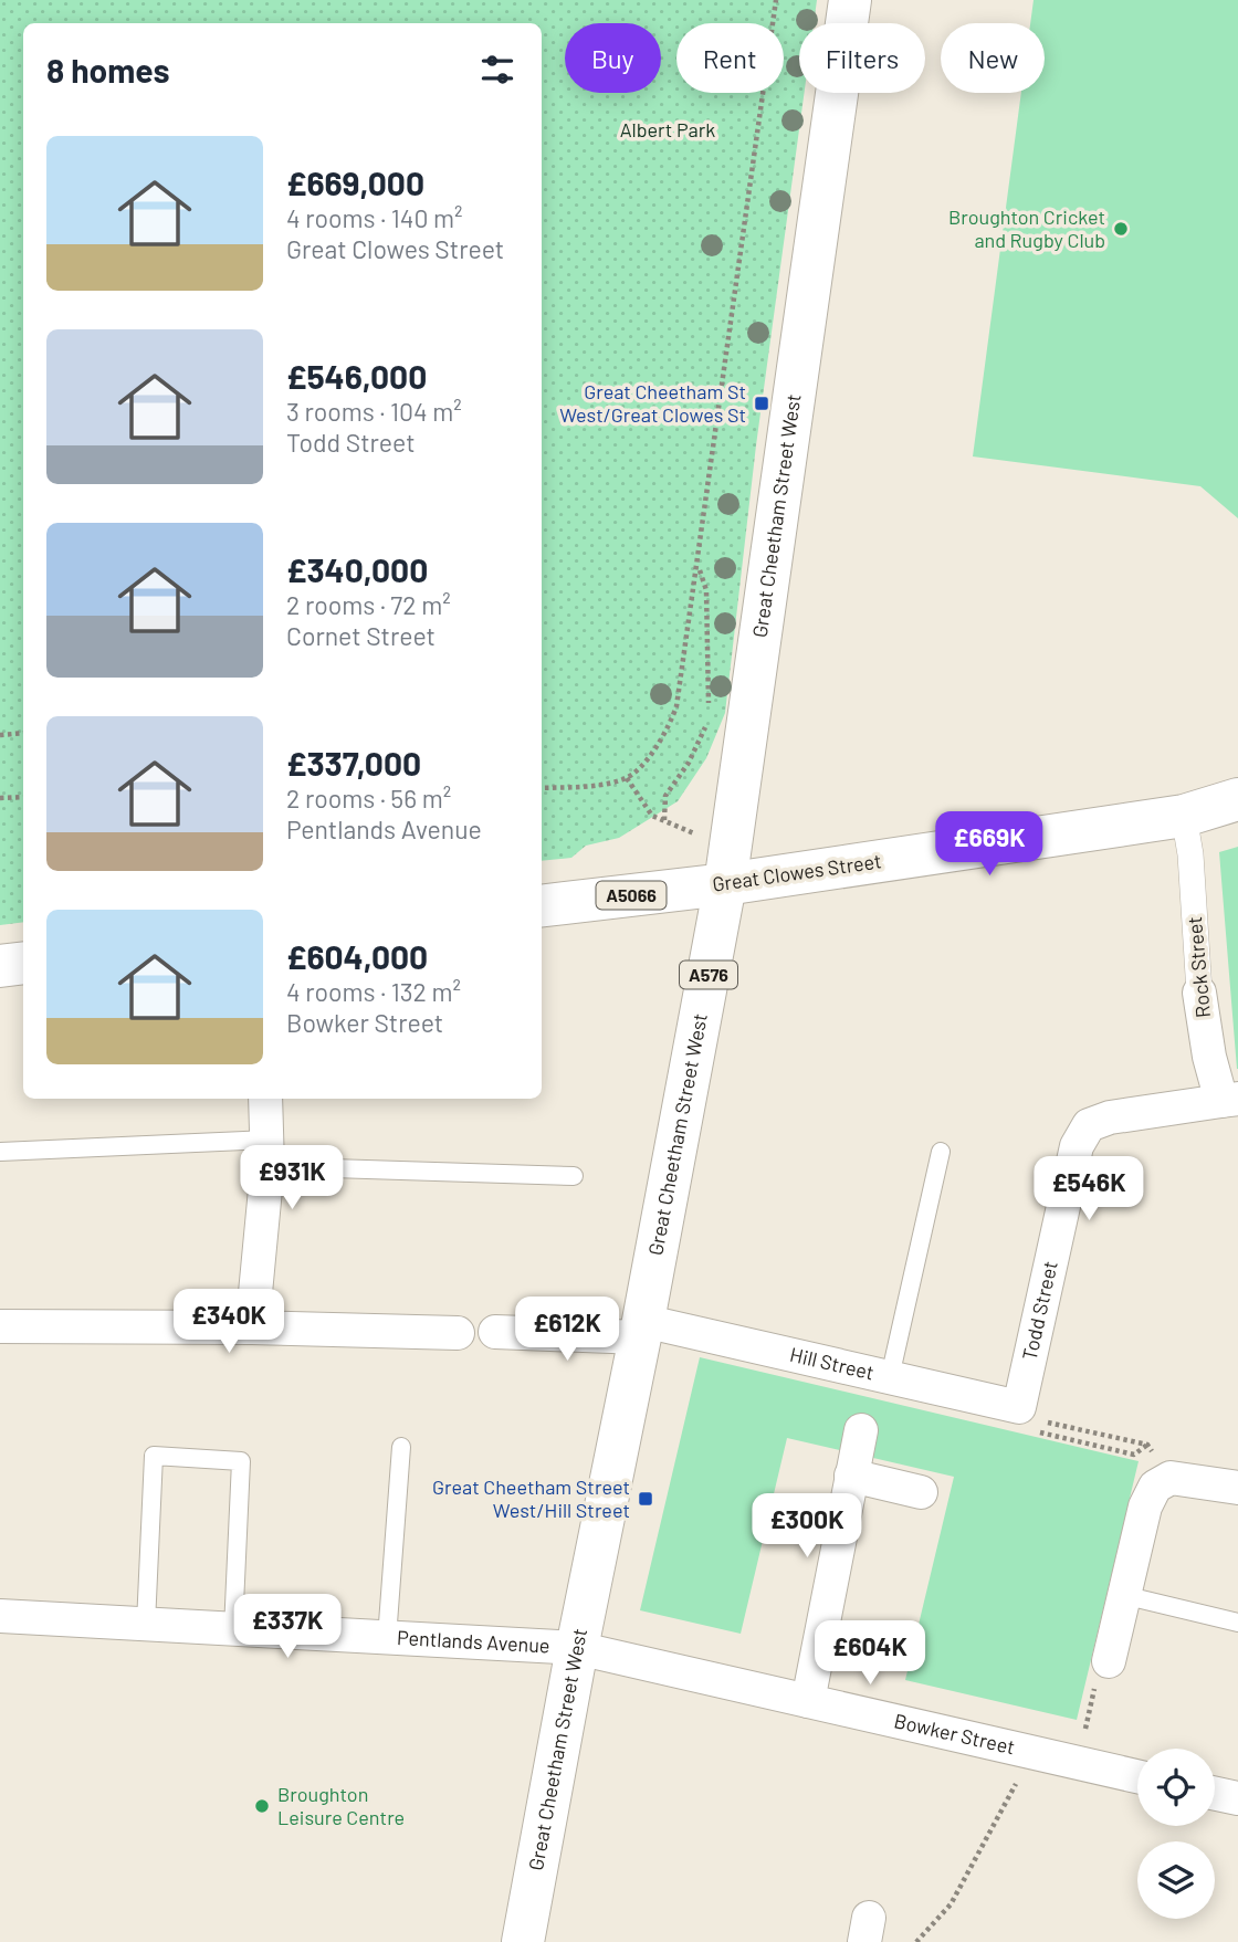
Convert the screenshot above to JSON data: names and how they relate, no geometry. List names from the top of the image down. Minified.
{"streets":{"main road":["Great Cheetham Street West","Great Clowes Street","A5066","A576"],"street":["Rock Street","Todd Street","Hill Street","Pentlands Avenue","Bowker Street"]},"crossings":[["Great Cheetham Street West","Great Clowes Street"],["Great Cheetham Street West","Hill Street"],["Great Cheetham Street West","Pentlands Avenue"],["Great Cheetham Street West","Bowker Street"],["Great Clowes Street","Rock Street"],["Rock Street","Todd Street"],["Todd Street","Hill Street"],["Pentlands Avenue","Bowker Street"]],"parks":["Albert Park"],"places":{"other":["Broughton Cricket and Rugby Club","Broughton Leisure Centre"],"transit":["Great Cheetham St West/Great Clowes St","Great Cheetham Street West/Hill Street"]},"page":{"chip":["Buy","Rent","Filters","New"],"heading":"8 homes","list":[{"name":"£669,000","note":"4 rooms · 140 m² · Great Clowes Street"},{"name":"£546,000","note":"3 rooms · 104 m² · Todd Street"},{"name":"£340,000","note":"2 rooms · 72 m² · Cornet Street"},{"name":"£337,000","note":"2 rooms · 56 m² · Pentlands Avenue"},{"name":"£604,000","note":"4 rooms · 132 m² · Bowker Street"}],"price":["£669K","£931K","£546K","£340K","£612K","£300K","£337K","£604K"]}}
